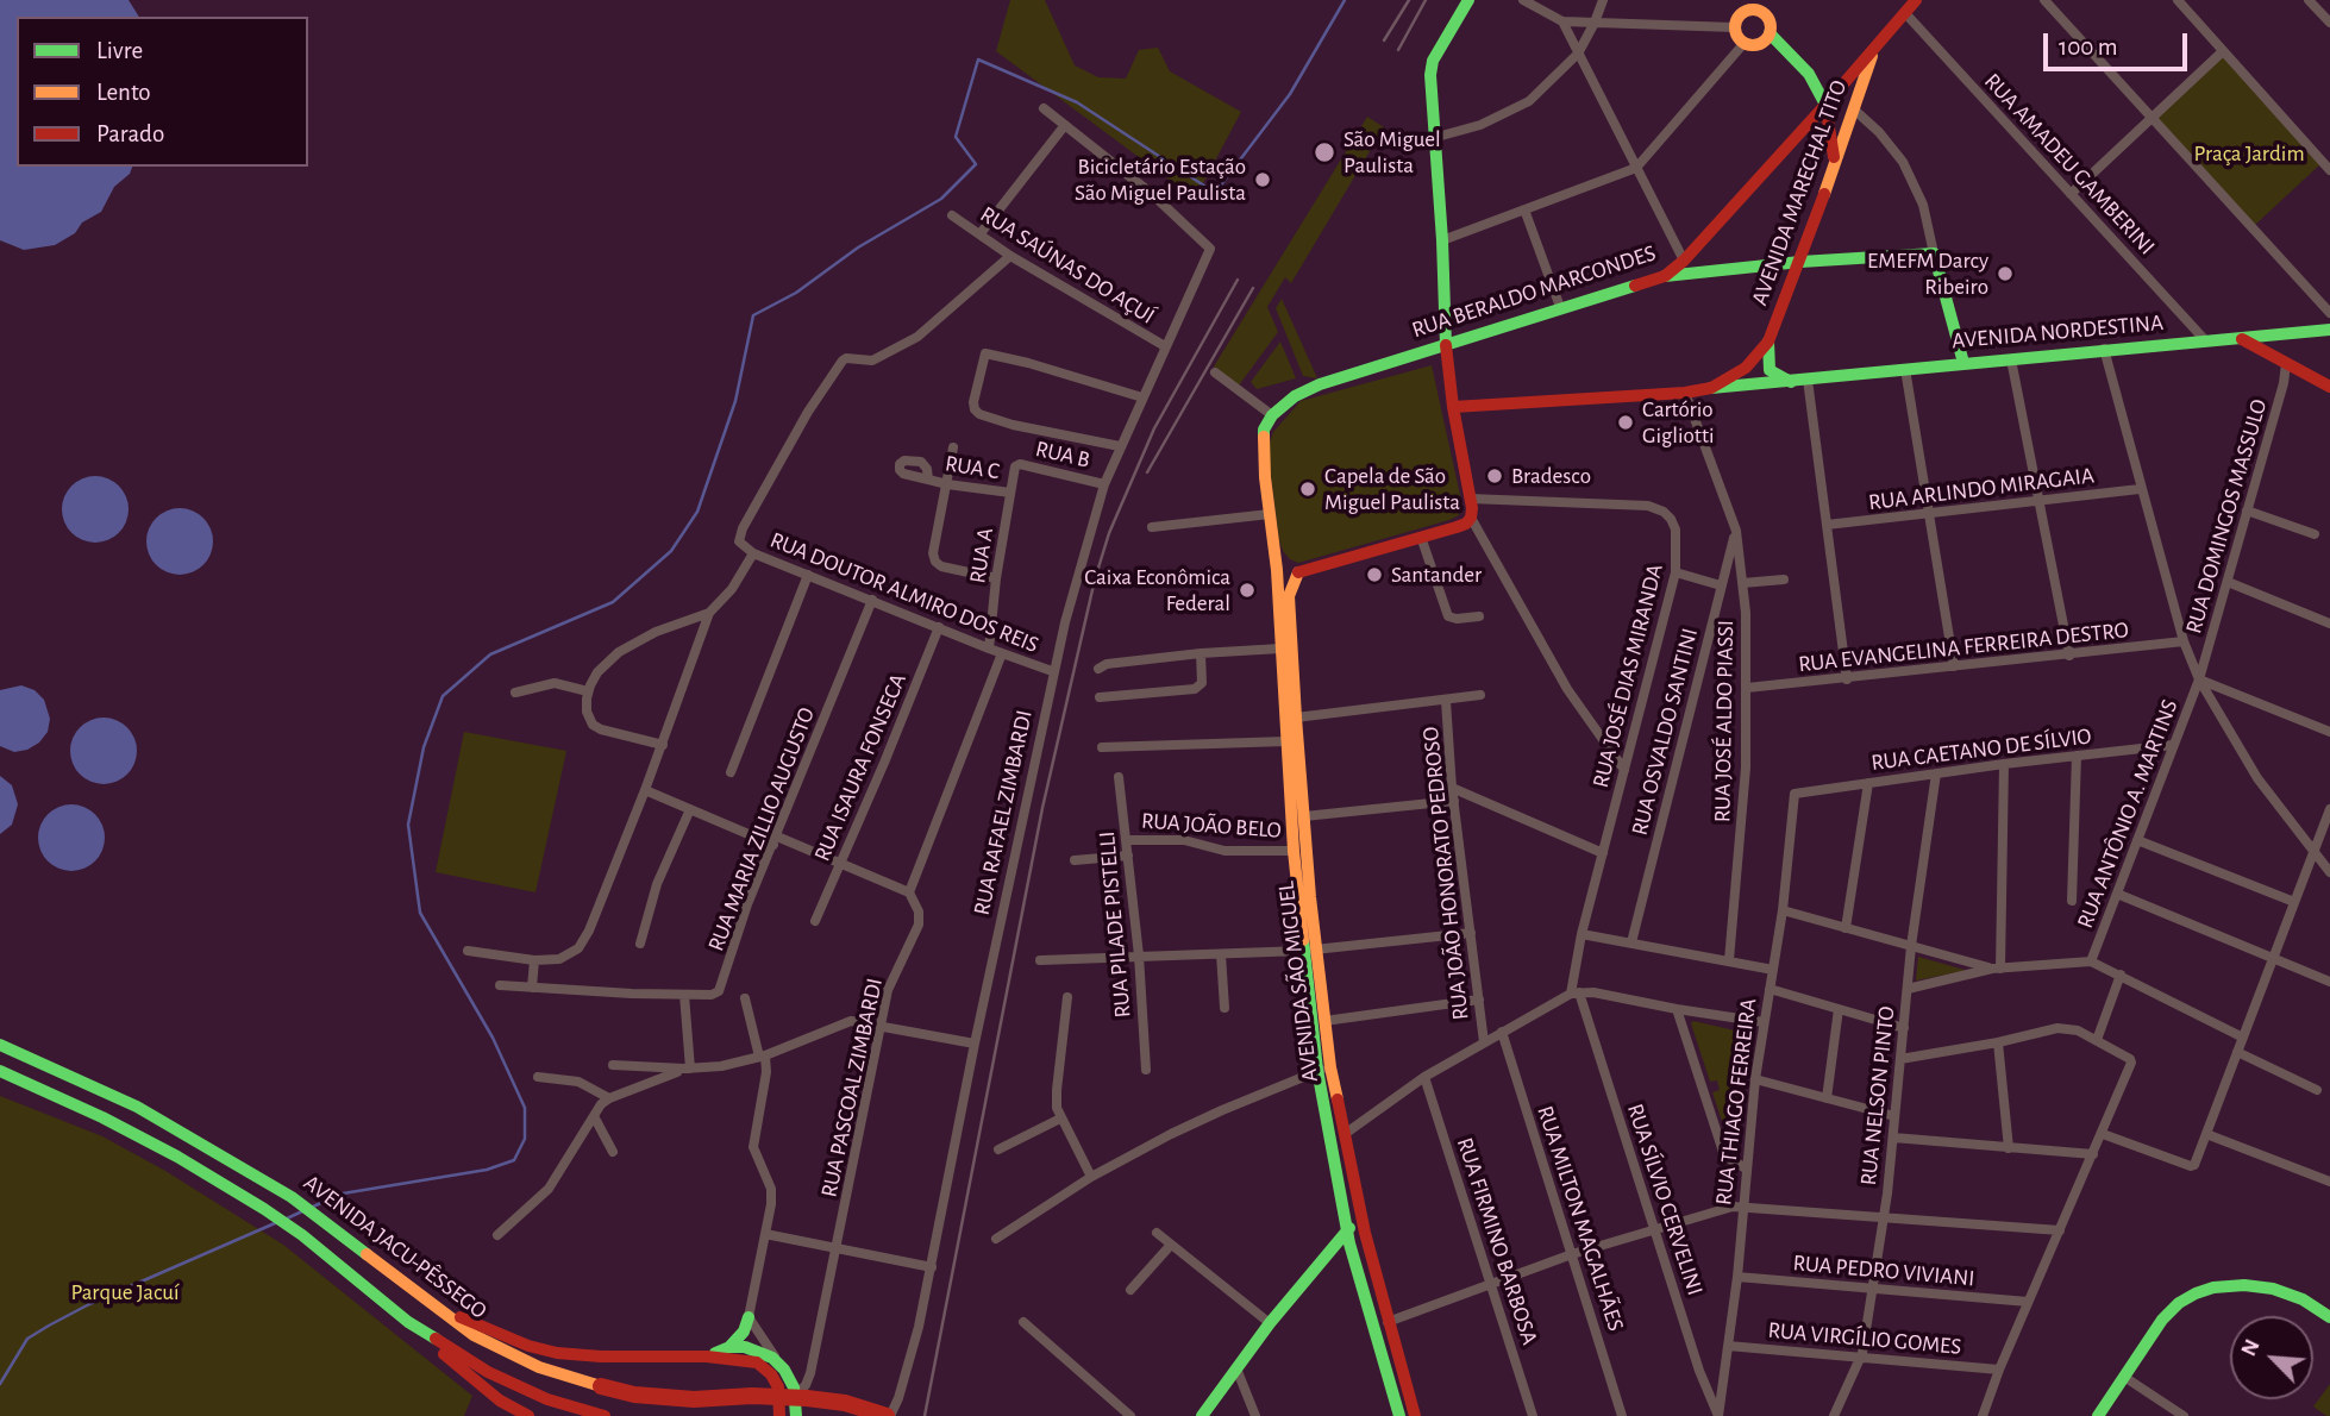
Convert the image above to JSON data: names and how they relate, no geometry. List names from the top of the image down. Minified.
{"streets":{"main road":["AVENIDA MARECHAL TITO","RUA BERALDO MARCONDES","AVENIDA NORDESTINA","AVENIDA SÃO MIGUEL","AVENIDA JACU-PÊSSEGO"],"street":["RUA AMADEU GAMBERINI","RUA SAÚNAS DO AÇUÍ","RUA B","RUA C","RUA ARLINDO MIRAGAIA","RUA DOMINGOS MASSULO","RUA A","RUA DOUTOR ALMIRO DOS REIS","RUA EVANGELINA FERREIRA DESTRO","RUA JOSÉ DIAS MIRANDA","RUA JOSÉ ALDO PIASSI","RUA OSVALDO SANTINI","RUA CAETANO DE SÍLVIO","RUA ISAURA FONSECA","RUA RAFAEL ZIMBARDI","RUA ANTÔNIO A. MARTINS","RUA JOÃO BELO","RUA MARIA ZILLIO AUGUSTO","RUA JOÃO HONORATO PEDROSO","RUA PILADE PISTELLI","RUA PASCOAL ZIMBARDI","RUA NELSON PINTO","RUA THIAGO FERREIRA","RUA SÍLVIO CERVELINI","RUA MILTON MAGALHÃES","RUA FIRMINO BARBOSA","RUA PEDRO VIVIANI","RUA VIRGÍLIO GOMES"]},"crossings":[["RUA AMADEU GAMBERINI","AVENIDA MARECHAL TITO"],["RUA AMADEU GAMBERINI","AVENIDA NORDESTINA"],["AVENIDA MARECHAL TITO","RUA BERALDO MARCONDES"],["AVENIDA MARECHAL TITO","AVENIDA NORDESTINA"],["AVENIDA MARECHAL TITO","RUA JOSÉ ALDO PIASSI"],["RUA SAÚNAS DO AÇUÍ","RUA RAFAEL ZIMBARDI"],["RUA BERALDO MARCONDES","AVENIDA SÃO MIGUEL"],["RUA B","RUA A"],["RUA B","RUA RAFAEL ZIMBARDI"],["RUA C","RUA A"],["RUA DOMINGOS MASSULO","RUA ANTÔNIO A. MARTINS"],["RUA A","RUA DOUTOR ALMIRO DOS REIS"],["RUA DOUTOR ALMIRO DOS REIS","RUA ISAURA FONSECA"],["RUA DOUTOR ALMIRO DOS REIS","RUA RAFAEL ZIMBARDI"],["RUA DOUTOR ALMIRO DOS REIS","RUA MARIA ZILLIO AUGUSTO"],["RUA EVANGELINA FERREIRA DESTRO","RUA JOSÉ ALDO PIASSI"],["RUA JOSÉ DIAS MIRANDA","RUA SÍLVIO CERVELINI"],["RUA JOSÉ ALDO PIASSI","RUA OSVALDO SANTINI"],["RUA CAETANO DE SÍLVIO","RUA ANTÔNIO A. MARTINS"],["RUA CAETANO DE SÍLVIO","RUA NELSON PINTO"],["RUA CAETANO DE SÍLVIO","RUA THIAGO FERREIRA"],["RUA RAFAEL ZIMBARDI","AVENIDA JACU-PÊSSEGO"],["RUA JOÃO BELO","RUA PILADE PISTELLI"],["RUA JOÃO BELO","AVENIDA SÃO MIGUEL"],["RUA NELSON PINTO","RUA PEDRO VIVIANI"],["RUA NELSON PINTO","RUA VIRGÍLIO GOMES"],["RUA THIAGO FERREIRA","RUA SÍLVIO CERVELINI"],["RUA THIAGO FERREIRA","RUA PEDRO VIVIANI"],["RUA THIAGO FERREIRA","RUA VIRGÍLIO GOMES"]],"parks":["Praça Jardim","Parque Jacuí"],"places":["São Miguel Paulista","Bicicletário Estação São Miguel Paulista","EMEFM Darcy Ribeiro","Cartório Gigliotti","Bradesco","Capela de São Miguel Paulista","Santander","Caixa Econômica Federal"],"legend":["Livre","Lento","Parado"],"scale_bar":"100 m","north":"top left"}
